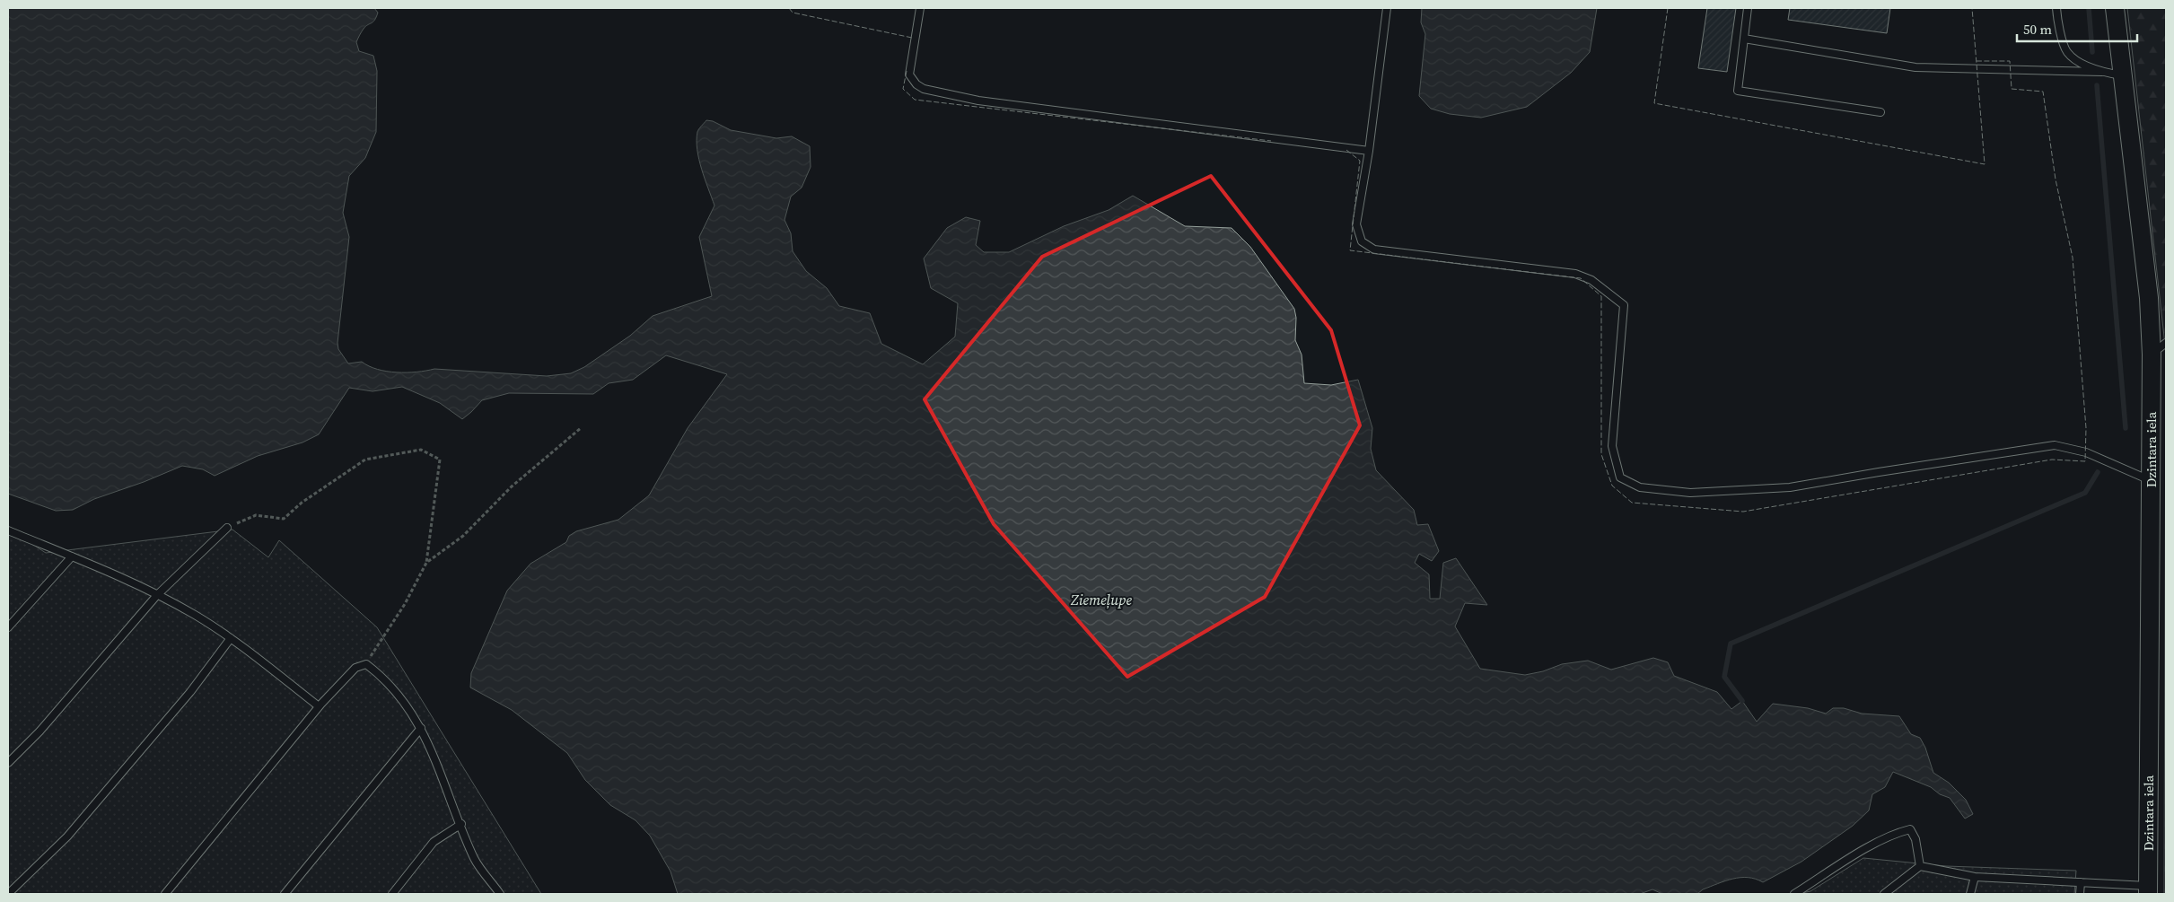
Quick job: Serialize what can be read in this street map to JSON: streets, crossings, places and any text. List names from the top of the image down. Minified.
{"streets":{"street":["Dzintara iela"]},"water":["Ziemeļupe"],"scale_bar":"50 m"}
